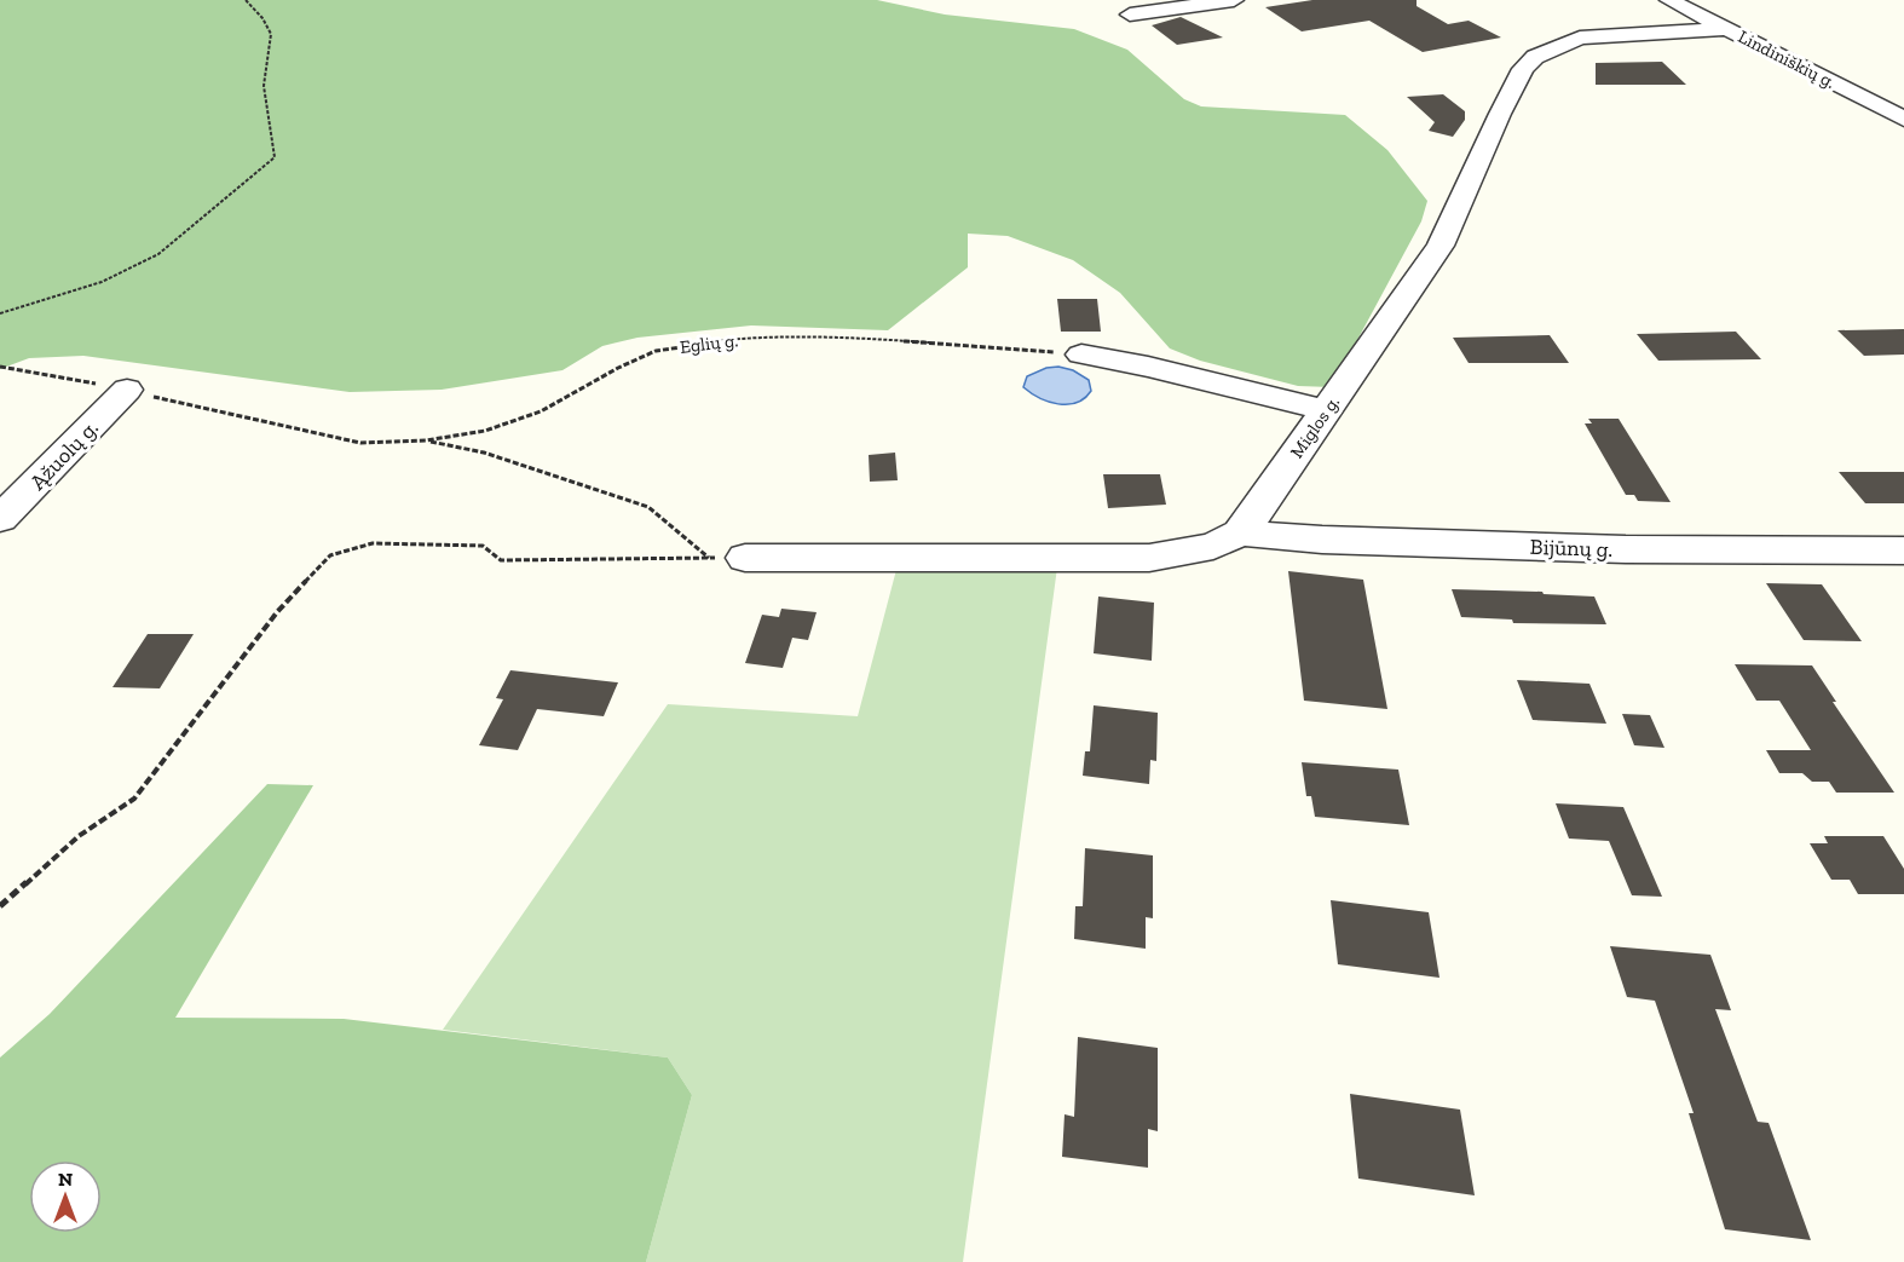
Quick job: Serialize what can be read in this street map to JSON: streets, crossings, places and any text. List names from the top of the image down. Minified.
{"streets":{"street":["Lindiniškių g.","Miglos g.","Ąžuolų g.","Bijūnų g."],"path":["Eglių g."]},"crossings":[["Lindiniškių g.","Miglos g."],["Eglių g.","Ąžuolų g."],["Miglos g.","Bijūnų g."]],"north":"top"}
